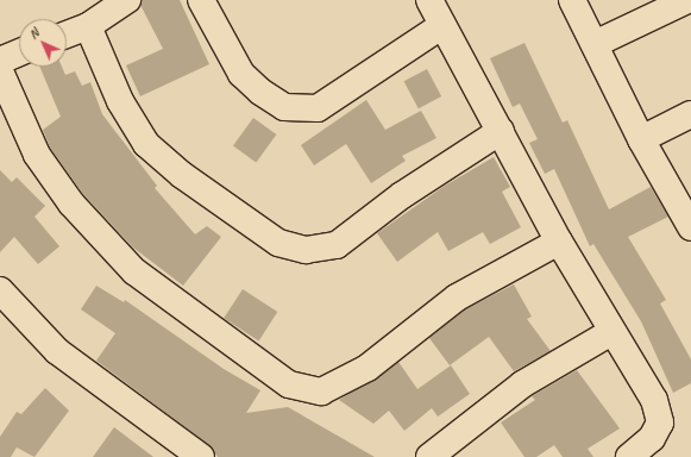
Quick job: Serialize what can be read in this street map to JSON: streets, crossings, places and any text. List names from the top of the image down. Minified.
{"north":"top left"}
